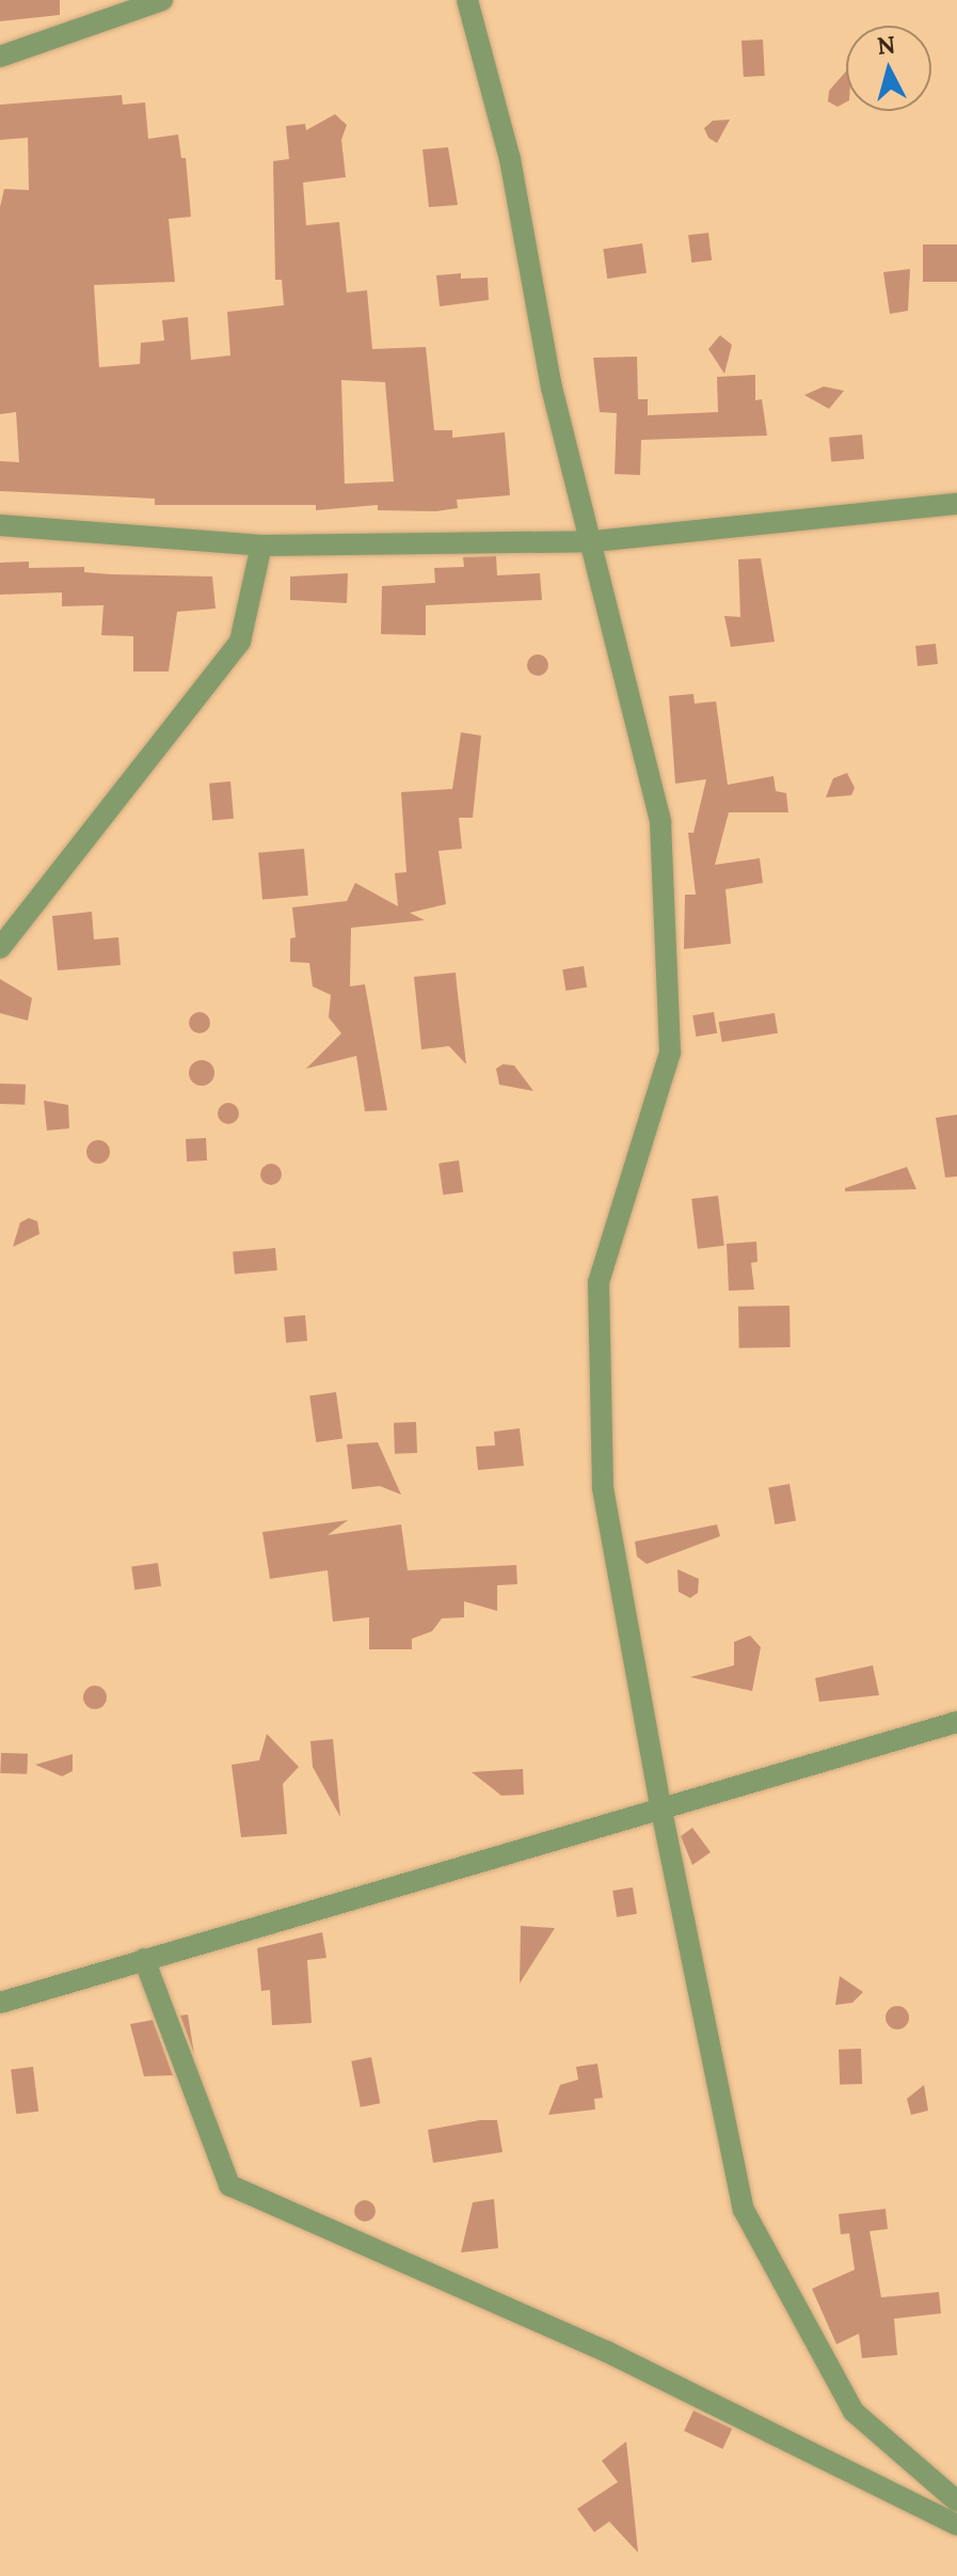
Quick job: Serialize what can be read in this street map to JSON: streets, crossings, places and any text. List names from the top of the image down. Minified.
{"north":"top"}
